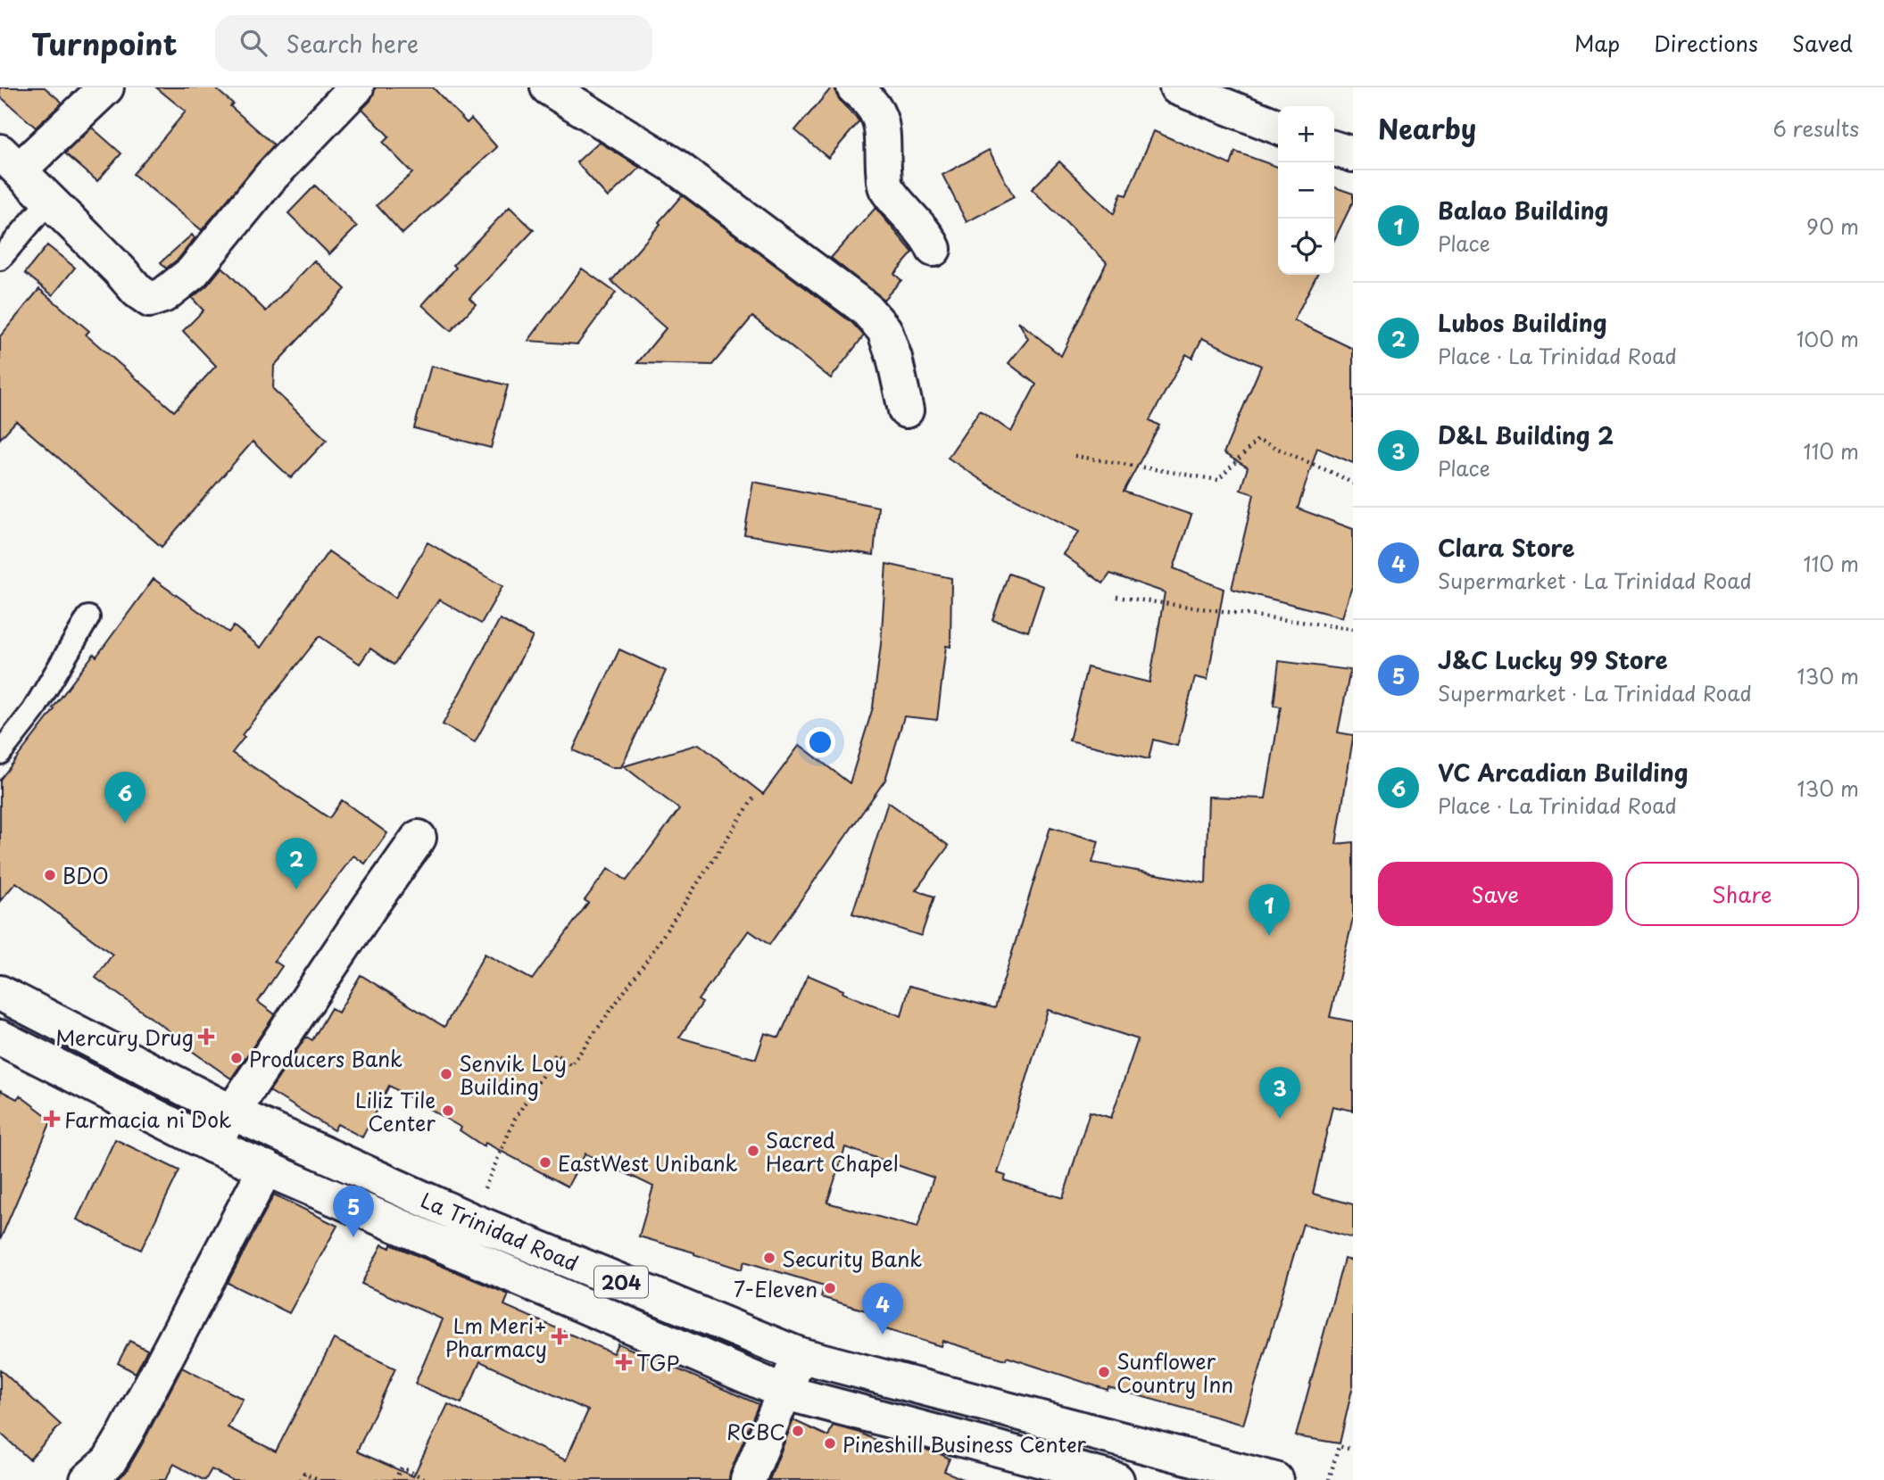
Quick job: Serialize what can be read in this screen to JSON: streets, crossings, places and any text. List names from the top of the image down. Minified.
{"streets":{"main road":["La Trinidad Road","204"]},"places":{"other":["BDO","Producers Bank","Senvik Loy Building","Liliz Tile Center","Sacred Heart Chapel","EastWest Unibank","Security Bank","7-Eleven","Sunflower Country Inn","RCBC","Pineshill Business Center"],"health":["Mercury Drug","Farmacia ni Dok","Lm Meri+ Pharmacy","TGP"]},"page":{"header":"Turnpoint","search":"Search here","nav":["Map","Directions","Saved"],"heading":["Nearby","6 results"],"map_buttons":["+","−"],"list":[{"mark":"1","name":"Balao Building","note":"Place","value":"90 m"},{"mark":"2","name":"Lubos Building","note":"Place · La Trinidad Road","value":"100 m"},{"mark":"3","name":"D&L Building 2","note":"Place","value":"110 m"},{"mark":"4","name":"Clara Store","note":"Supermarket · La Trinidad Road","value":"110 m"},{"mark":"5","name":"J&C Lucky 99 Store","note":"Supermarket · La Trinidad Road","value":"130 m"},{"mark":"6","name":"VC Arcadian Building","note":"Place · La Trinidad Road","value":"130 m"}],"pins":["6","2","1","3","5","4"],"buttons":["Save","Share"]}}
